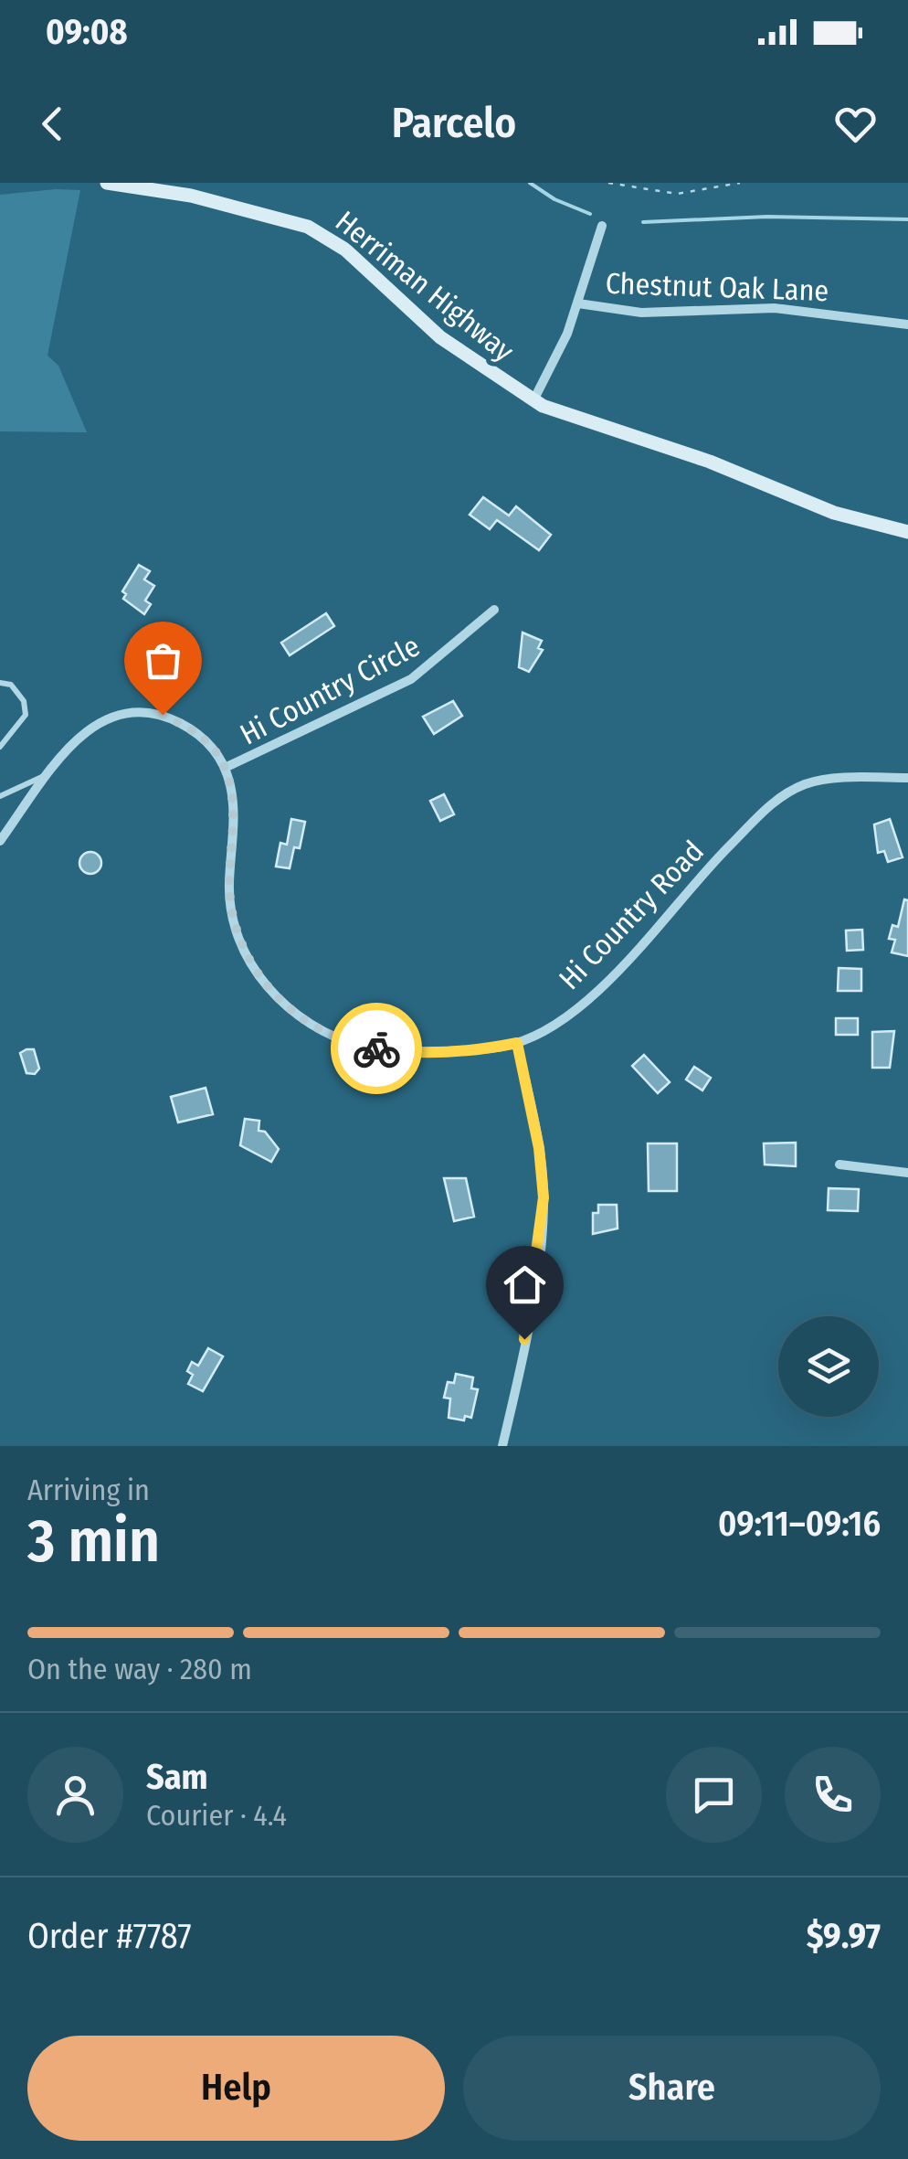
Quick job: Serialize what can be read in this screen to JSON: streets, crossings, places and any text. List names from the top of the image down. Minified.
{"streets":{"main road":["Herriman Highway"],"street":["Chestnut Oak Lane","Hi Country Circle","Hi Country Road"]},"crossings":[["Hi Country Circle","Hi Country Road"]],"page":{"status":"09:08","header":"Parcelo","heading":["3 min","Arriving in","09:11–09:16"],"panel":["Sam","Courier · 4.4","Order #7787","$9.97"],"bar":"On the way · 280 m","buttons":["Help","Share"]}}
